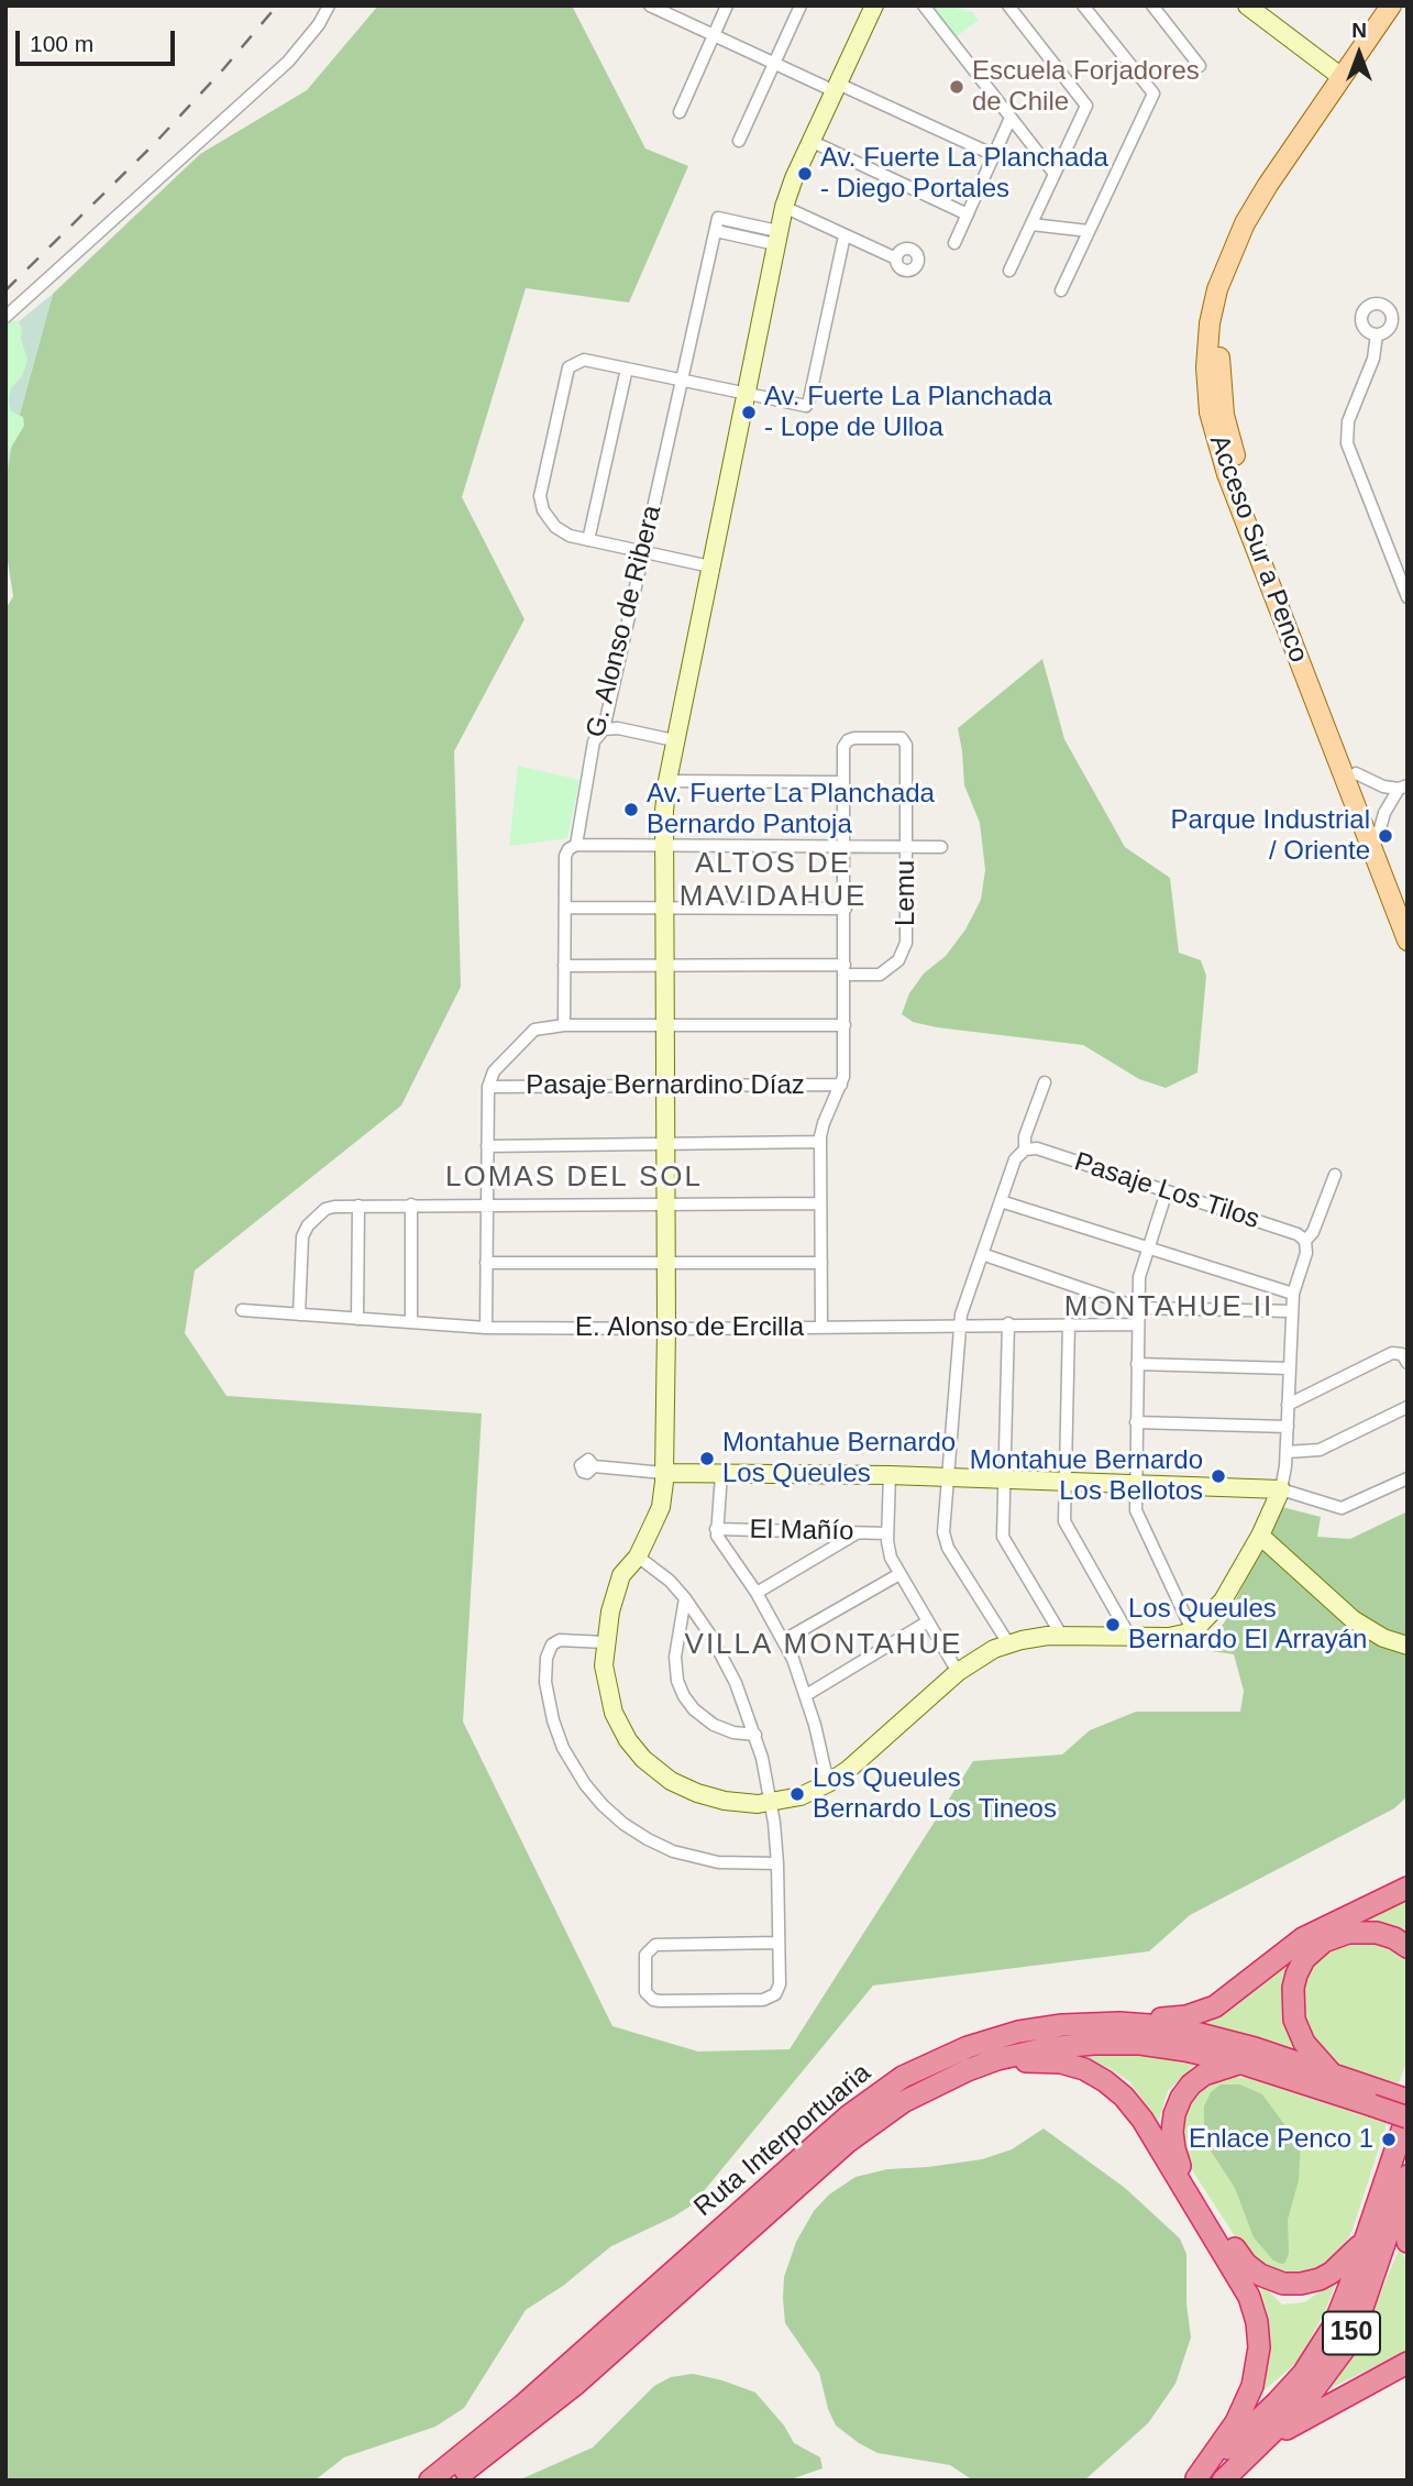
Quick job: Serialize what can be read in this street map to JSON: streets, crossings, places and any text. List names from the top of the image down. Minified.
{"streets":{"highway":["Ruta Interportuaria","150"],"main road":["Acceso Sur a Penco"],"street":["G. Alonso de Ribera","Lemu","Pasaje Bernardino Díaz","Pasaje Los Tilos","E. Alonso de Ercilla","El Mañío"]},"crossings":[["G. Alonso de Ribera","Lemu"],["Ruta Interportuaria","150"]],"districts":["ALTOS DE MAVIDAHUE","LOMAS DEL SOL","MONTAHUE II","VILLA MONTAHUE"],"places":["Escuela Forjadores de Chile","Av. Fuerte La Planchada - Diego Portales","Av. Fuerte La Planchada - Lope de Ulloa","Av. Fuerte La Planchada Bernardo Pantoja","Parque Industrial / Oriente","Montahue Bernardo Los Queules","Montahue Bernardo Los Bellotos","Los Queules Bernardo El Arrayán","Los Queules Bernardo Los Tineos","Enlace Penco 1"],"scale_bar":"100 m","north":"top"}
